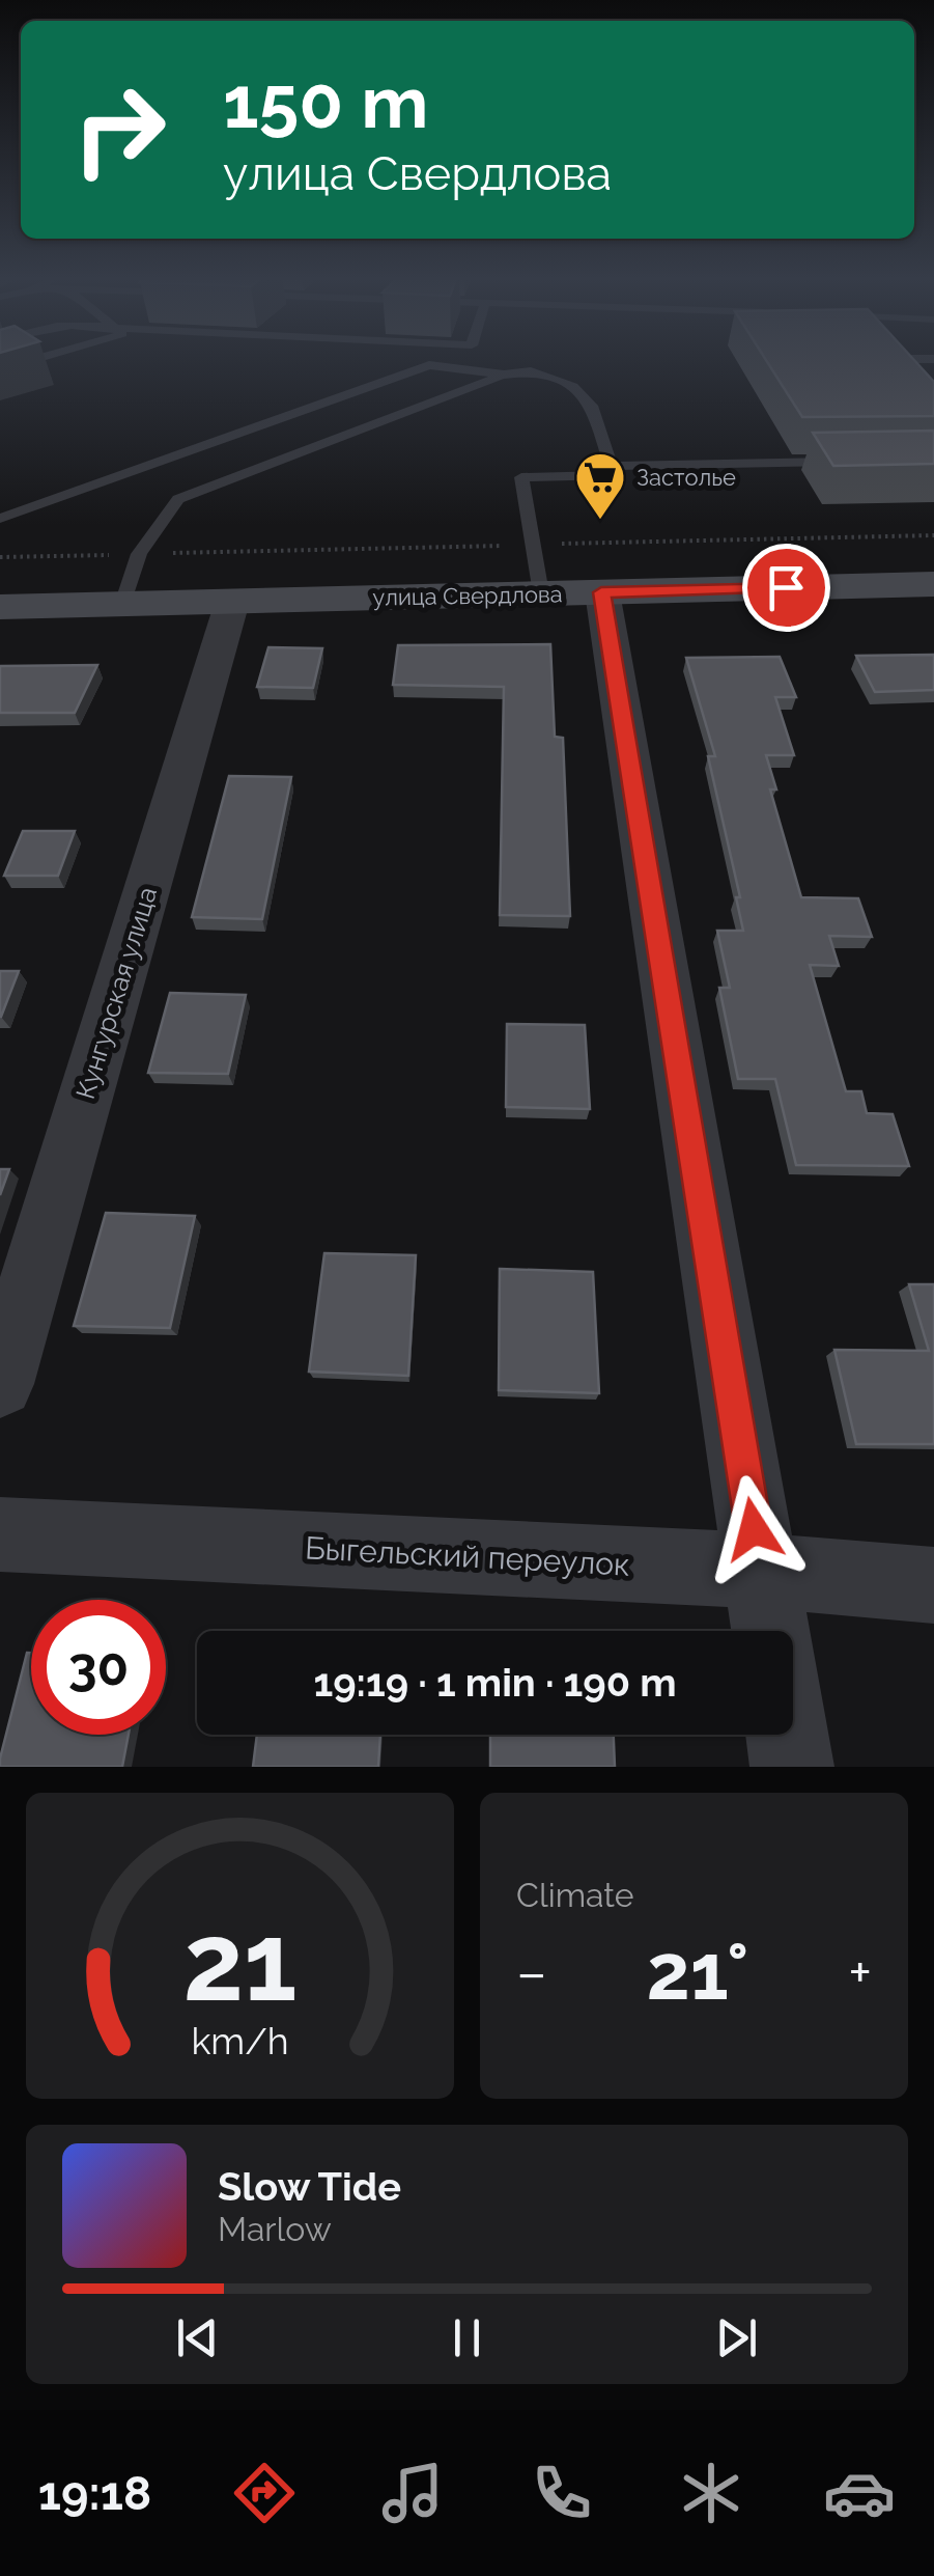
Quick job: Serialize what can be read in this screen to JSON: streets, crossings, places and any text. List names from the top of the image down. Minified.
{"streets":{"street":["улица Свердлова","Кунгурская улица","Быгельский переулок"]},"crossings":[["улица Свердлова","Кунгурская улица"]],"places":{"supermarket":["Застолье"]},"page":{"turn":["150 m","улица Свердлова"],"limit":"30","trip":"19:19 · 1 min · 190 m","tile":"Climate","heat":["−","21°","+"],"song":["Slow Tide","Marlow"],"tabs":"19:18","gauge":["21","km/h"]}}
